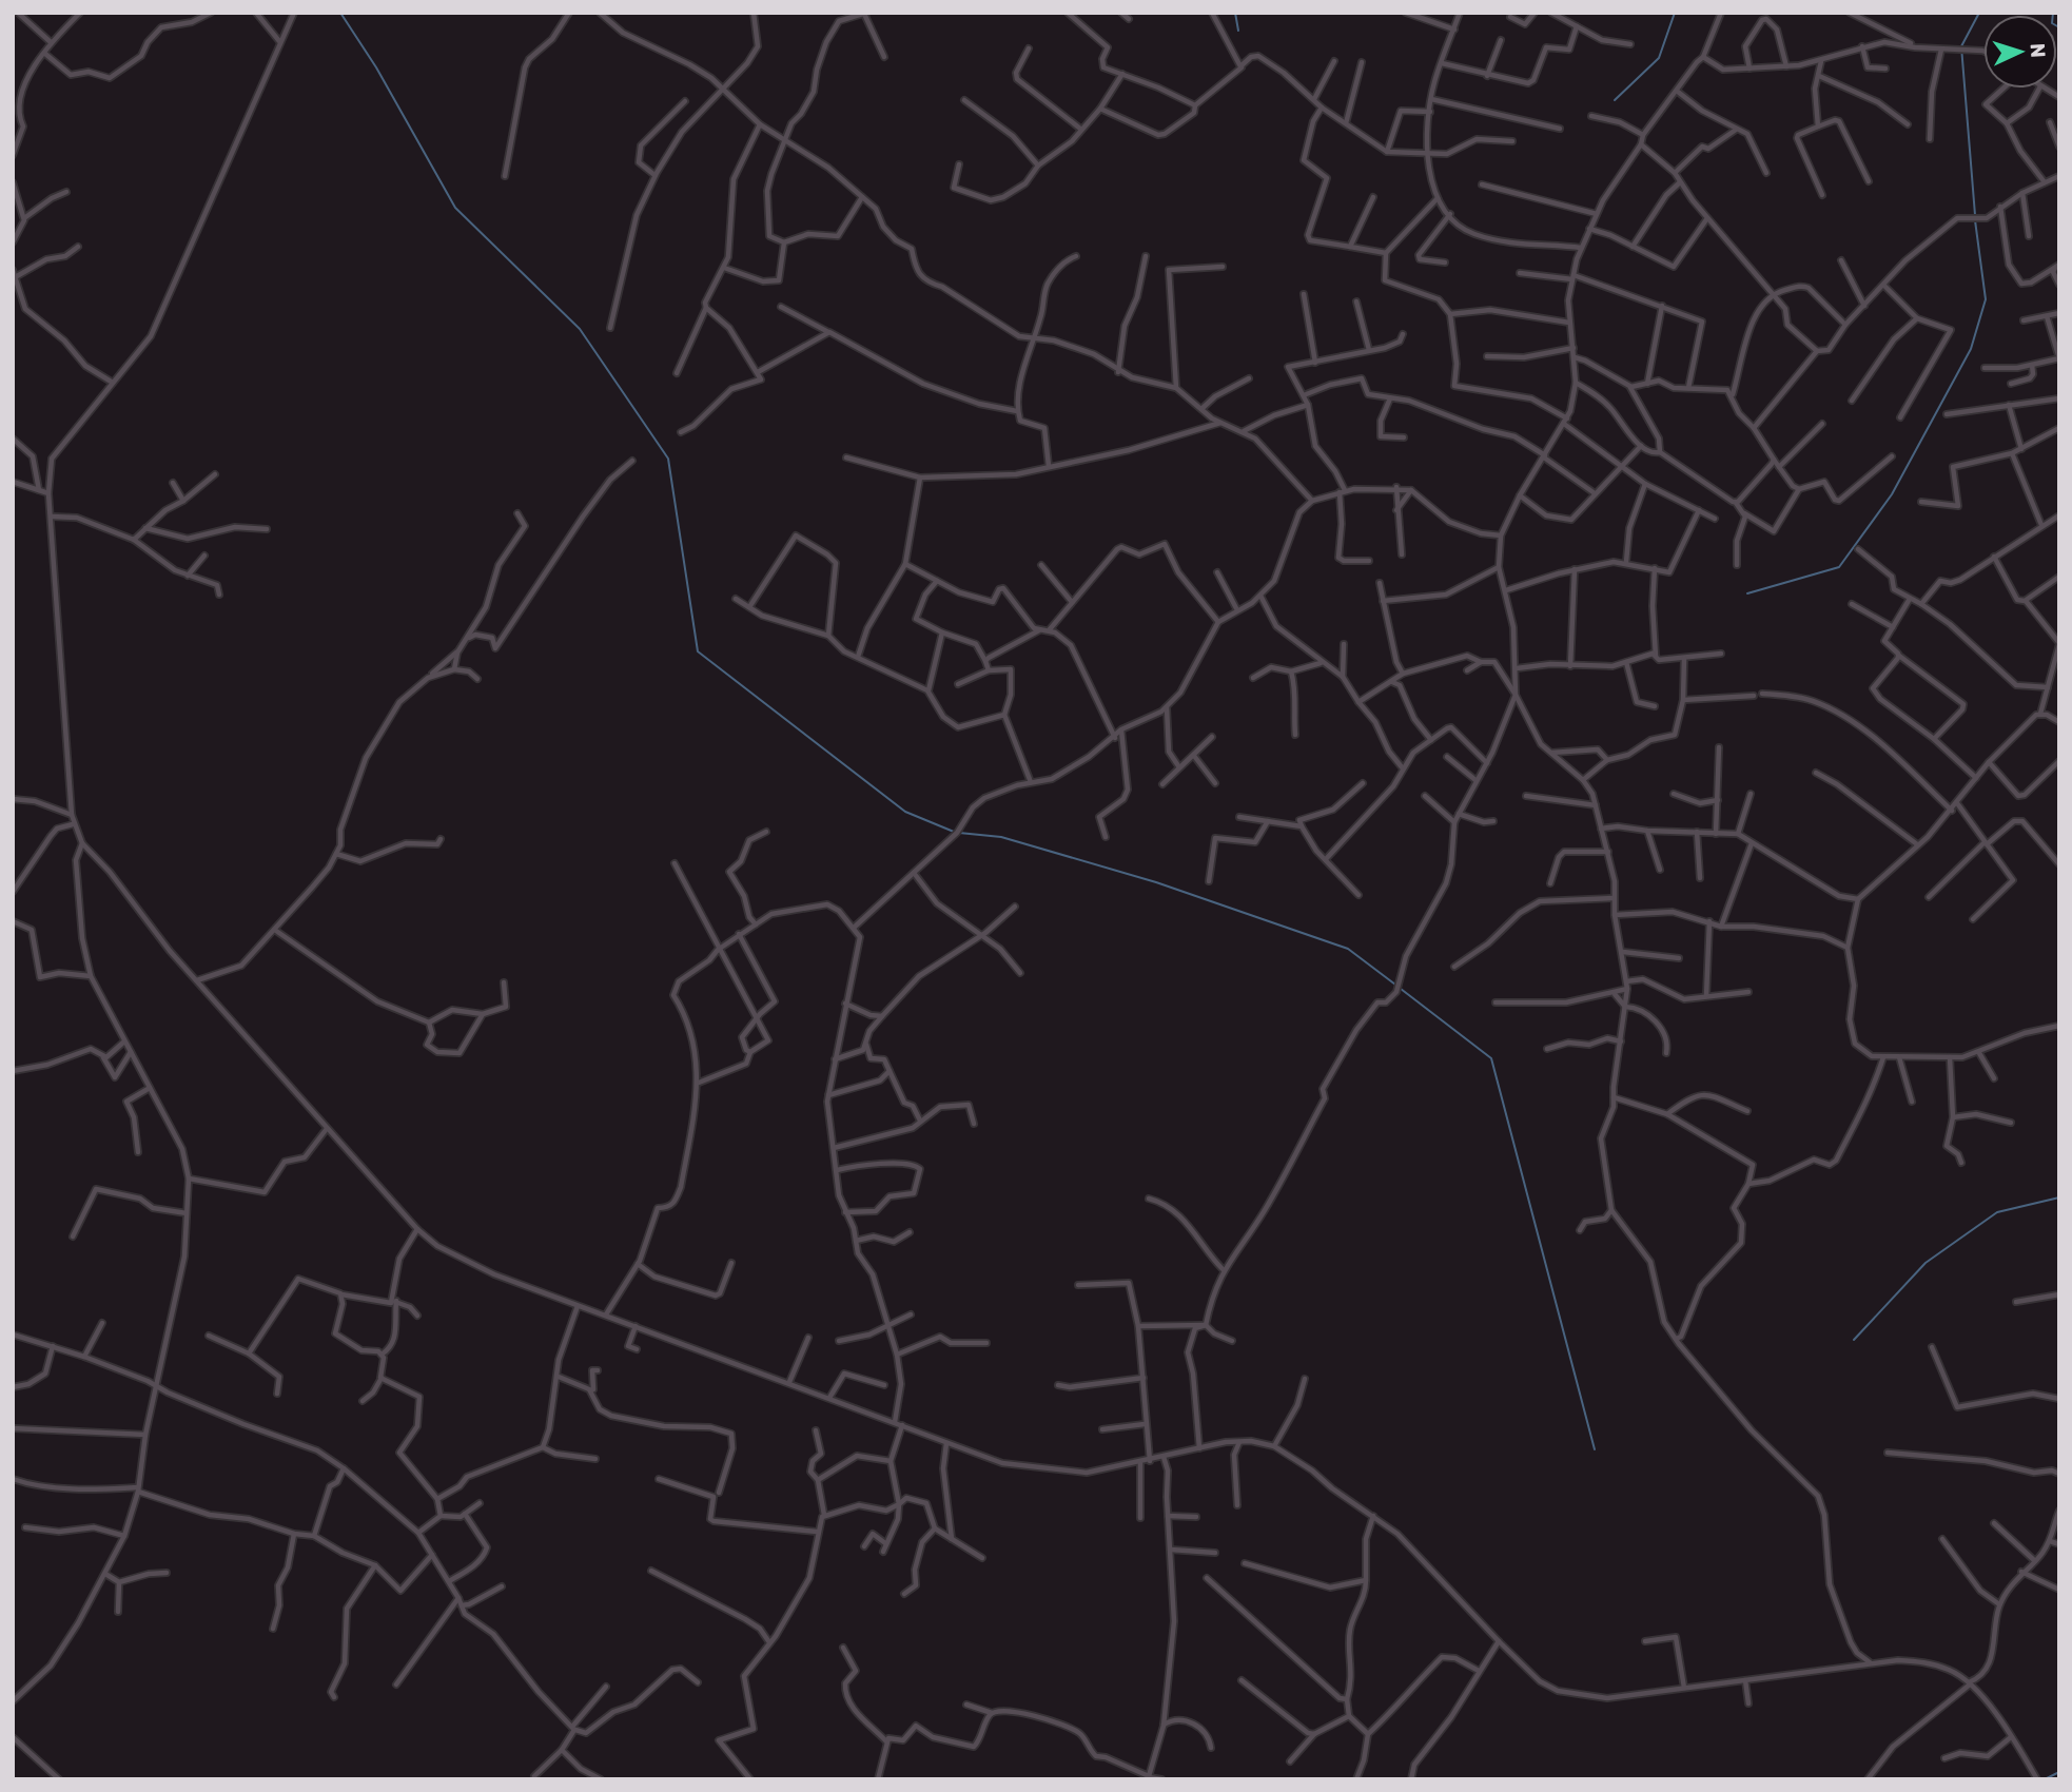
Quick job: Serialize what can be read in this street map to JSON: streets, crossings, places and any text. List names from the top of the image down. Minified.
{"north":"right"}
